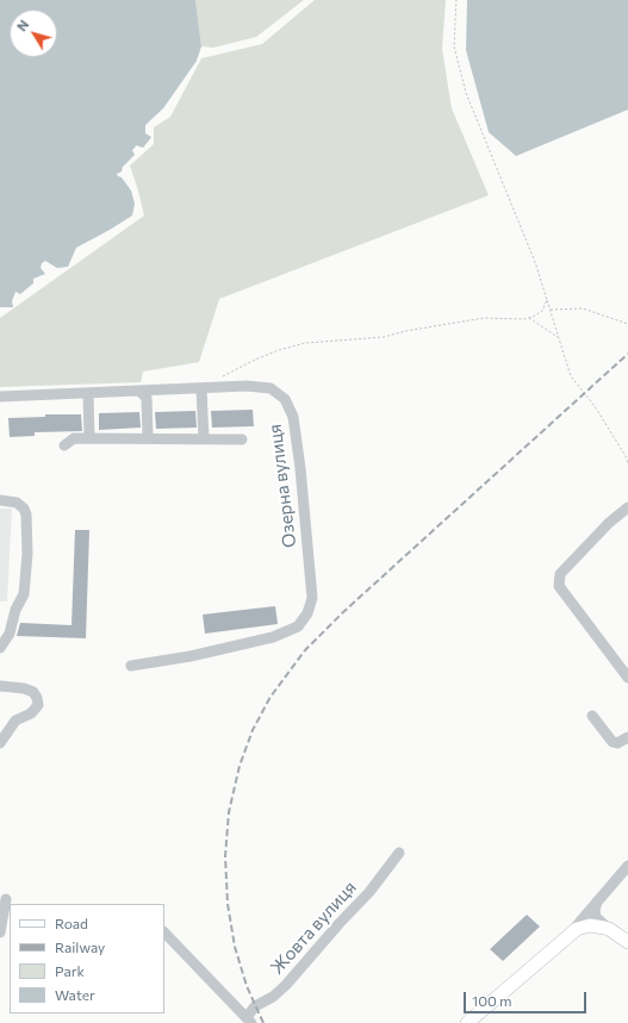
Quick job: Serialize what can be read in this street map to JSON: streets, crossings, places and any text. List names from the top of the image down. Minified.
{"streets":{"street":["Озерна вулиця","Жовта вулиця"]},"legend":["Road","Railway","Park","Water"],"scale_bar":"100 m","north":"top left"}
